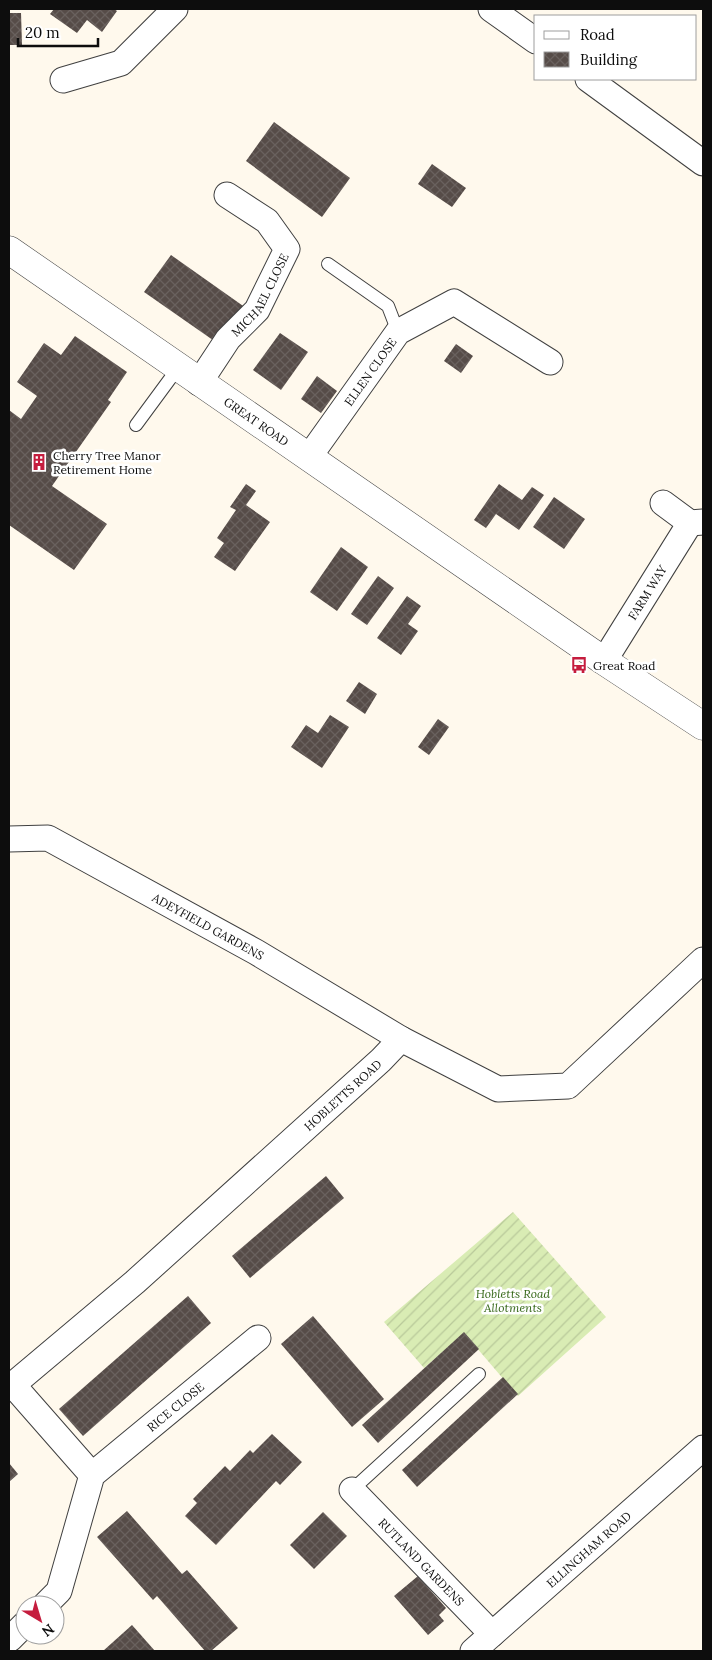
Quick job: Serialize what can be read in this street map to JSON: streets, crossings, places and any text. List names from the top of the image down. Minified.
{"streets":{"street":["MICHAEL CLOSE","ELLEN CLOSE","GREAT ROAD","FARM WAY","ADEYFIELD GARDENS","HOBLETTS ROAD","RICE CLOSE","ELLINGHAM ROAD","RUTLAND GARDENS"]},"crossings":[["MICHAEL CLOSE","GREAT ROAD"],["ELLEN CLOSE","GREAT ROAD"],["GREAT ROAD","FARM WAY"],["ADEYFIELD GARDENS","HOBLETTS ROAD"],["ELLINGHAM ROAD","RUTLAND GARDENS"]],"parks":["Hobletts Road Allotments"],"places":{"building":["Cherry Tree Manor Retirement Home"],"bus stop":["Great Road"]},"legend":["Road","Building"],"scale_bar":"20 m","north":"bottom right"}
